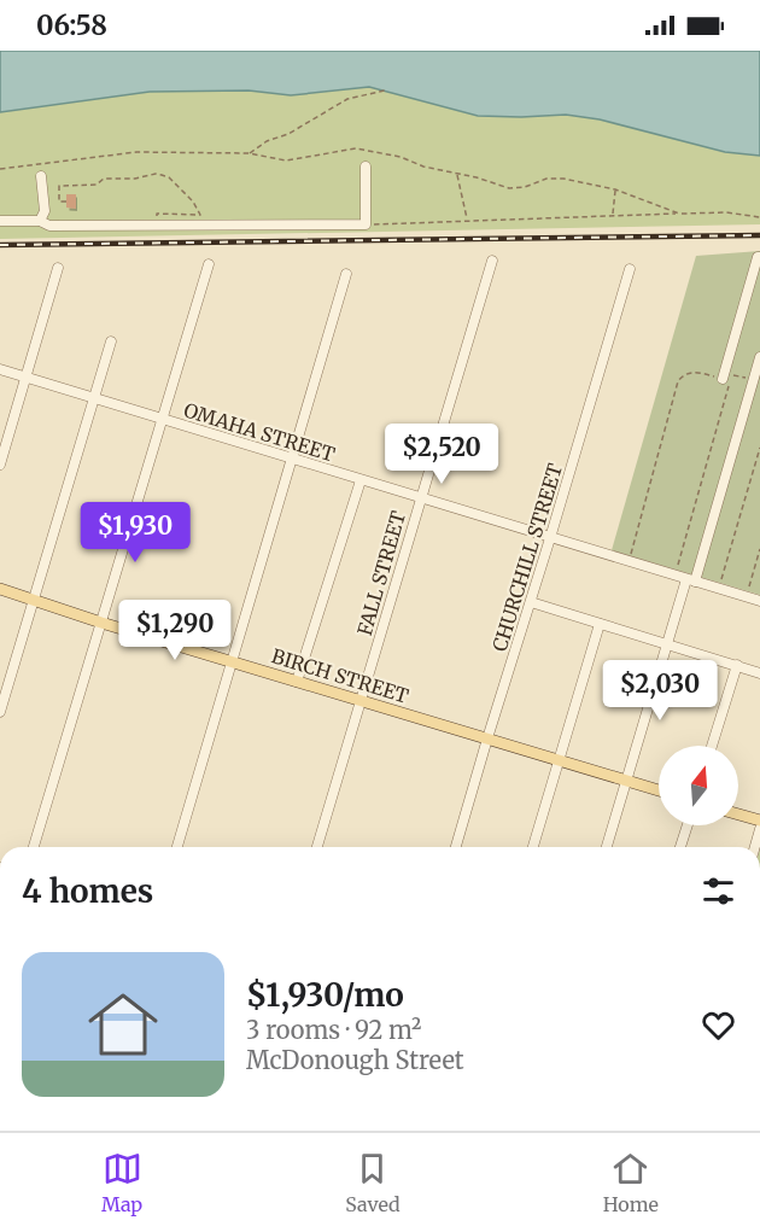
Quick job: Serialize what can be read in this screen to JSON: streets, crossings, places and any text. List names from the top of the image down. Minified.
{"streets":{"main road":["BIRCH STREET"],"street":["OMAHA STREET","CHURCHILL STREET","FALL STREET"]},"crossings":[["OMAHA STREET","CHURCHILL STREET"],["OMAHA STREET","FALL STREET"],["CHURCHILL STREET","BIRCH STREET"],["FALL STREET","BIRCH STREET"]],"north":"top","page":{"status":"06:58","price":["$2,520","$1,930","$1,290","$2,030"],"heading":"4 homes","list":[{"name":"$1,930/mo","note":"3 rooms · 92 m² · McDonough Street"}],"tabs":["Map","Saved","Home"]}}
